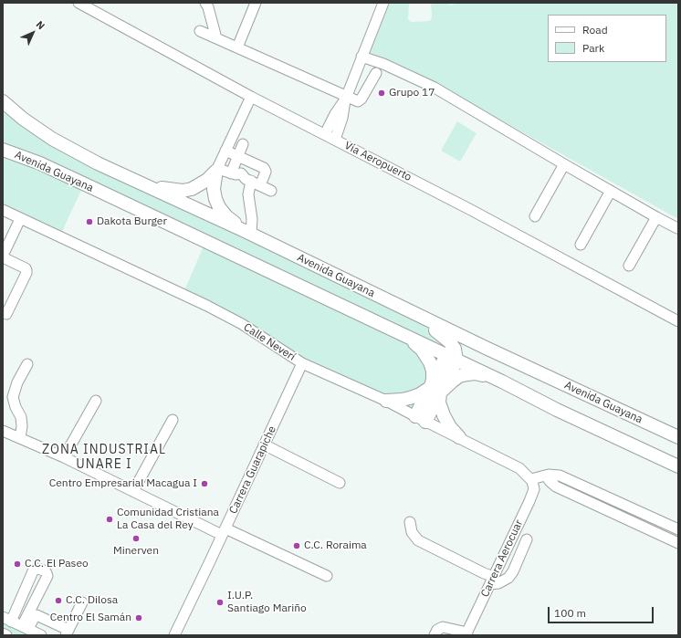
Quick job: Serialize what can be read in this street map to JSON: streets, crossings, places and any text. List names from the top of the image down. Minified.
{"streets":{"main road":["Avenida Guayana"],"street":["Vía Aeropuerto","Calle Neverí","Carrera Guarapiche","Carrera Aerocuar"]},"crossings":[["Calle Neverí","Carrera Guarapiche"],["Calle Neverí","Carrera Aerocuar"]],"districts":["ZONA INDUSTRIAL UNARE I"],"places":["Grupo 17","Dakota Burger","Centro Empresarial Macagua I","Comunidad Cristiana La Casa del Rey","Minerven","C.C. Roraima","C.C. El Paseo","C.C. Dilosa","I.U.P. Santiago Mariño","Centro El Samán"],"legend":["Road","Park"],"scale_bar":"100 m","north":"top right"}
